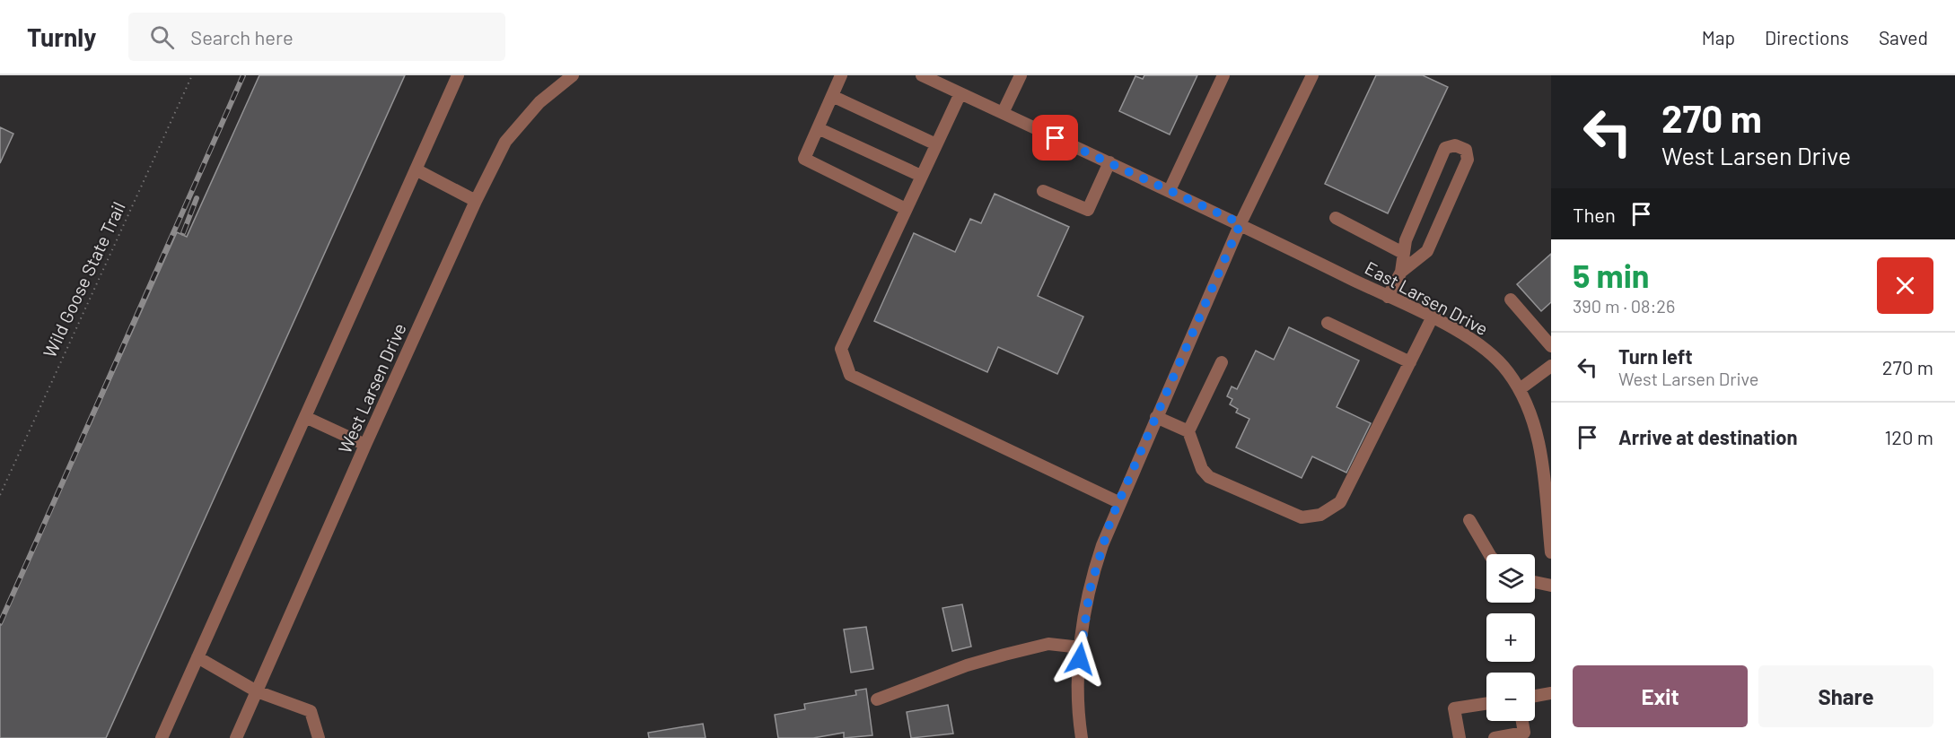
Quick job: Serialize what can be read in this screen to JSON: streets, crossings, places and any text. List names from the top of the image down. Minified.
{"streets":{"street":["East Larsen Drive","West Larsen Drive"],"path":["Wild Goose State Trail"]},"page":{"header":"Turnly","search":"Search here","nav":["Map","Directions","Saved"],"turn":["270 m","West Larsen Drive"],"then":"Then","heading":["5 min","390 m · 08:26"],"list":[{"name":"Turn left","note":"West Larsen Drive","value":"270 m"},{"name":"Arrive at destination","value":"120 m"}],"map_buttons":["+","−"],"buttons":["Exit","Share"]}}
